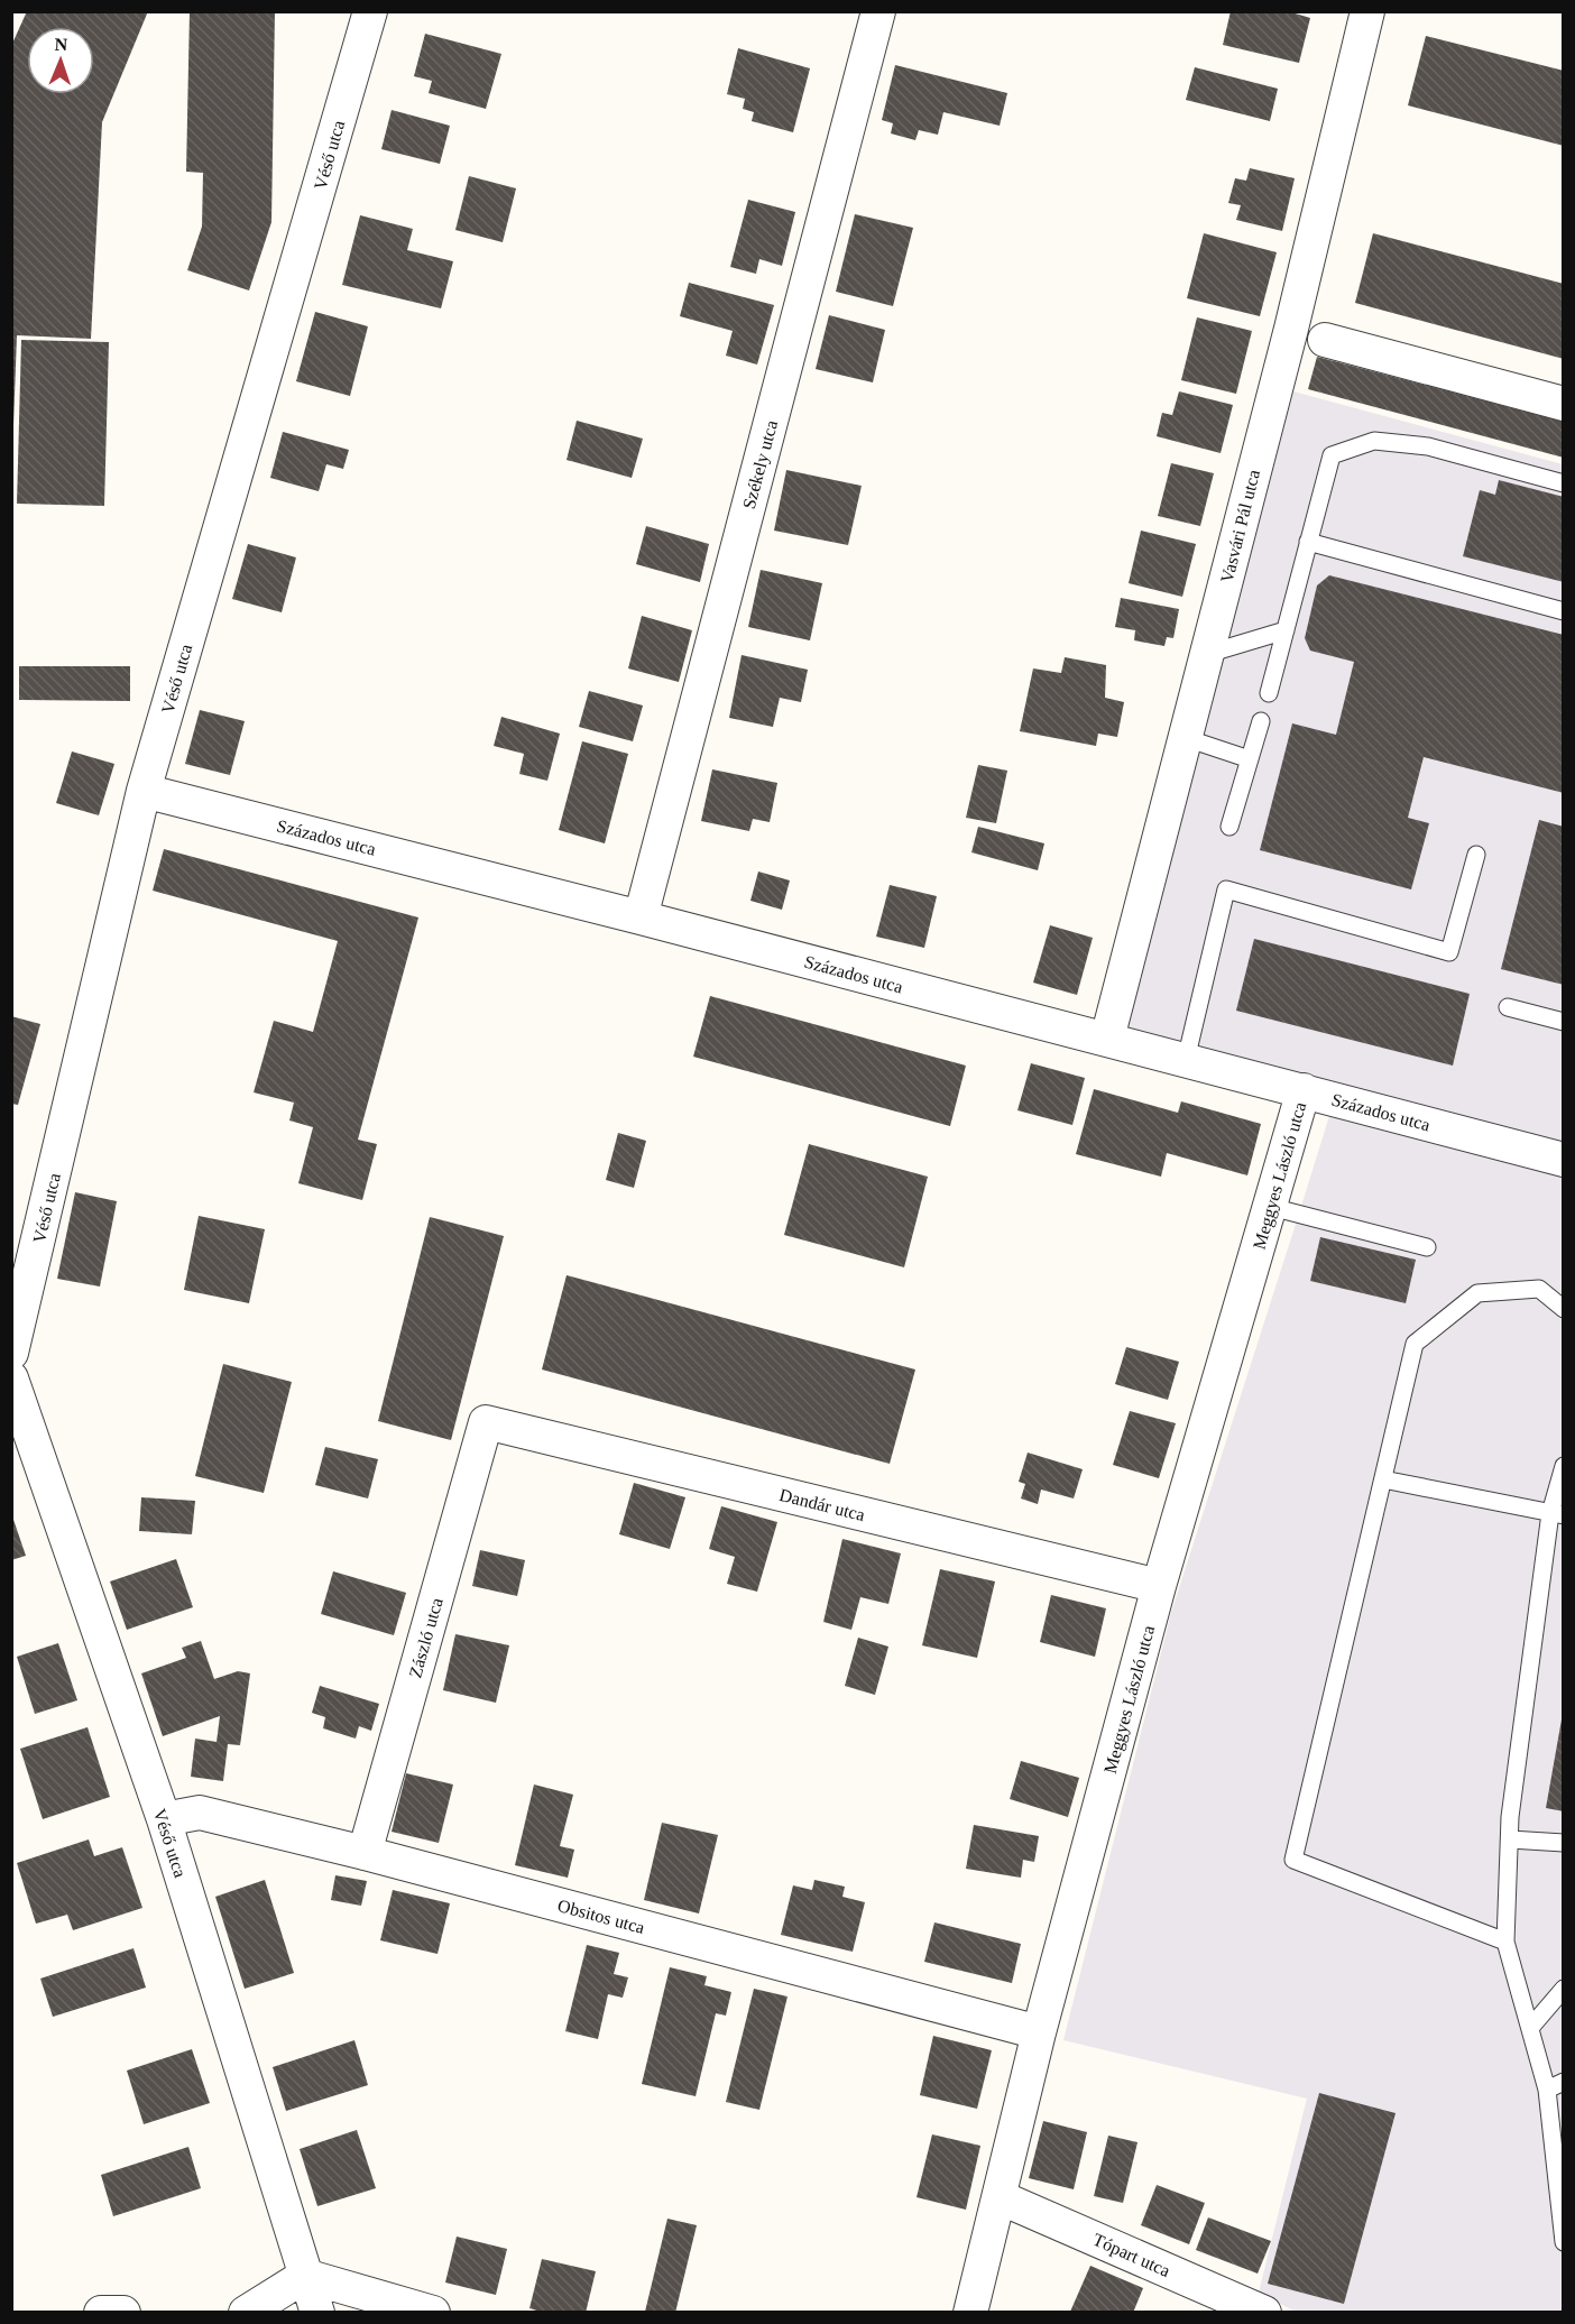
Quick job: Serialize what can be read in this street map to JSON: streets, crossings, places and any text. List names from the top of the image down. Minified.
{"streets":{"street":["Véső utca","Székely utca","Vasvári Pál utca","Százados utca","Meggyes László utca","Dandár utca","Zászló utca","Obsitos utca","Tópart utca"]},"crossings":[["Véső utca","Százados utca"],["Véső utca","Obsitos utca"],["Székely utca","Százados utca"],["Vasvári Pál utca","Százados utca"],["Százados utca","Meggyes László utca"],["Meggyes László utca","Dandár utca"],["Meggyes László utca","Obsitos utca"],["Meggyes László utca","Tópart utca"],["Dandár utca","Zászló utca"],["Zászló utca","Obsitos utca"]],"north":"top"}
